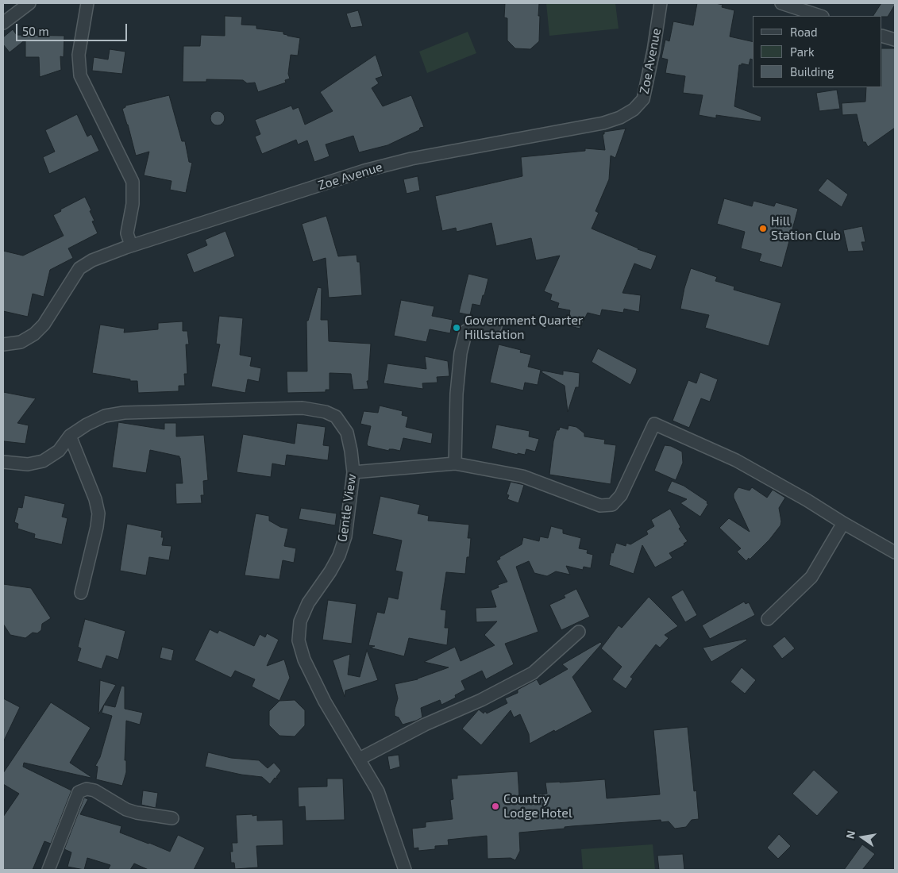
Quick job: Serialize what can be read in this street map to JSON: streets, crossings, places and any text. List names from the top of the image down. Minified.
{"streets":{"street":["Zoe Avenue","Gentle View"]},"places":["Hill Station Club","Government Quarter Hillstation","Country Lodge Hotel"],"legend":["Road","Park","Building"],"scale_bar":"50 m","north":"left"}
